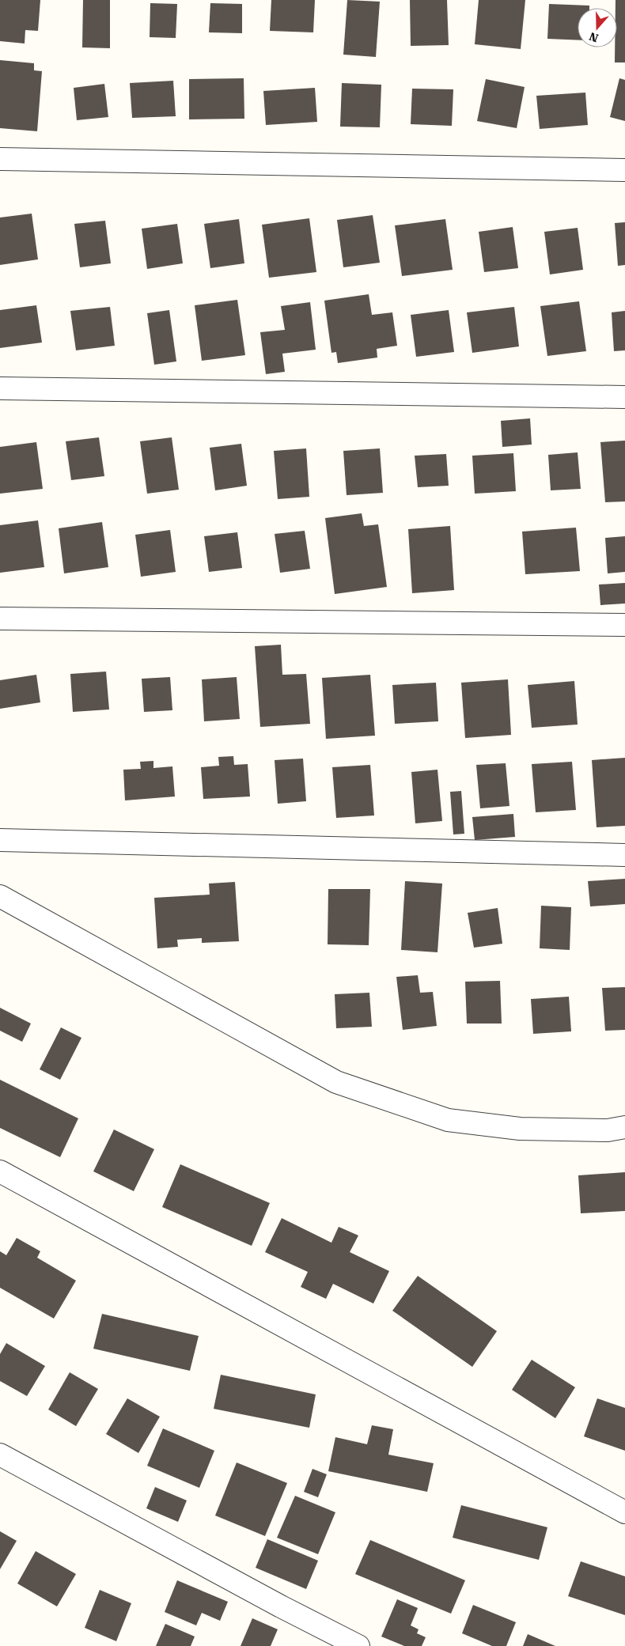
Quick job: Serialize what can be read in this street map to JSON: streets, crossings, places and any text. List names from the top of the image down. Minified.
{"north":"bottom"}
